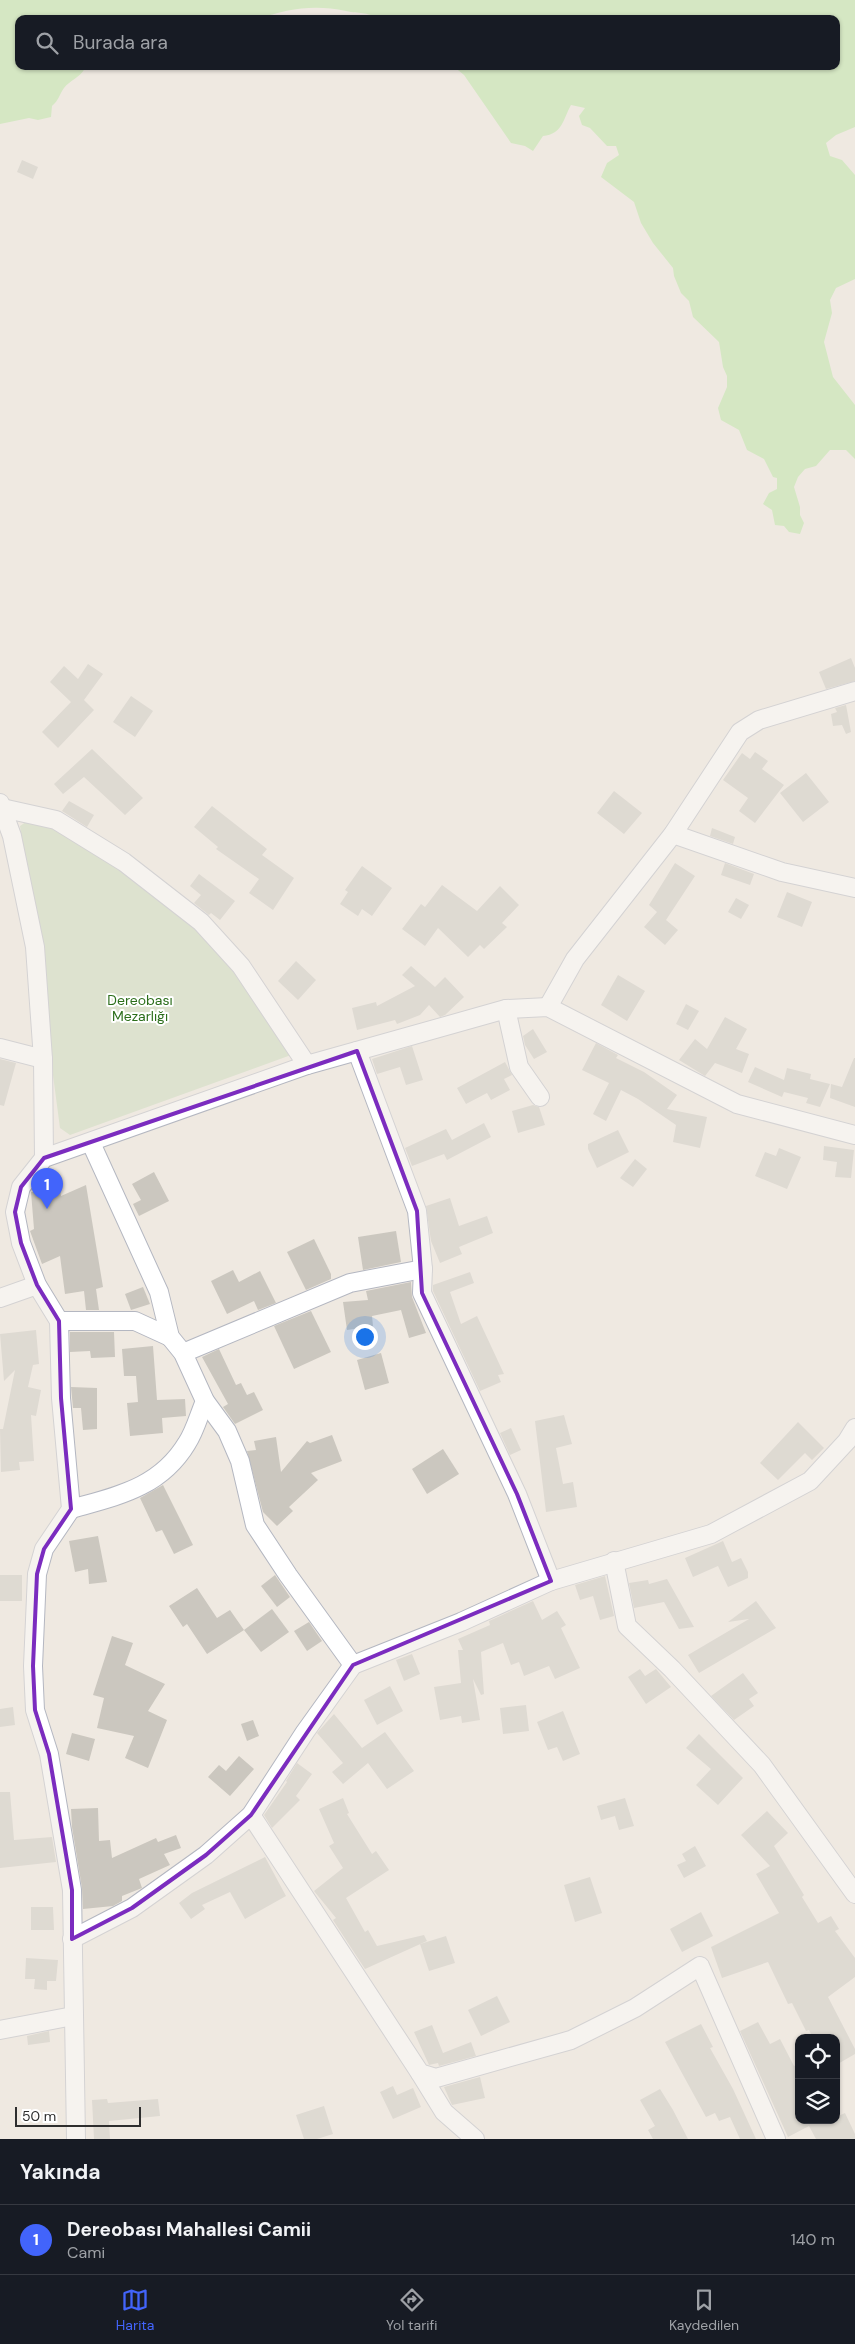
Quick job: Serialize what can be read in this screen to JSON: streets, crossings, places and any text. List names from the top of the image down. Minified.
{"parks":["Dereobası Mezarlığı"],"scale_bar":"50 m","page":{"search":"Burada ara","pins":"1","scale":"50 m","heading":"Yakında","list":[{"mark":"1","name":"Dereobası Mahallesi Camii","note":"Cami","value":"140 m"}],"nav":["Harita","Yol tarifi","Kaydedilen"]}}
